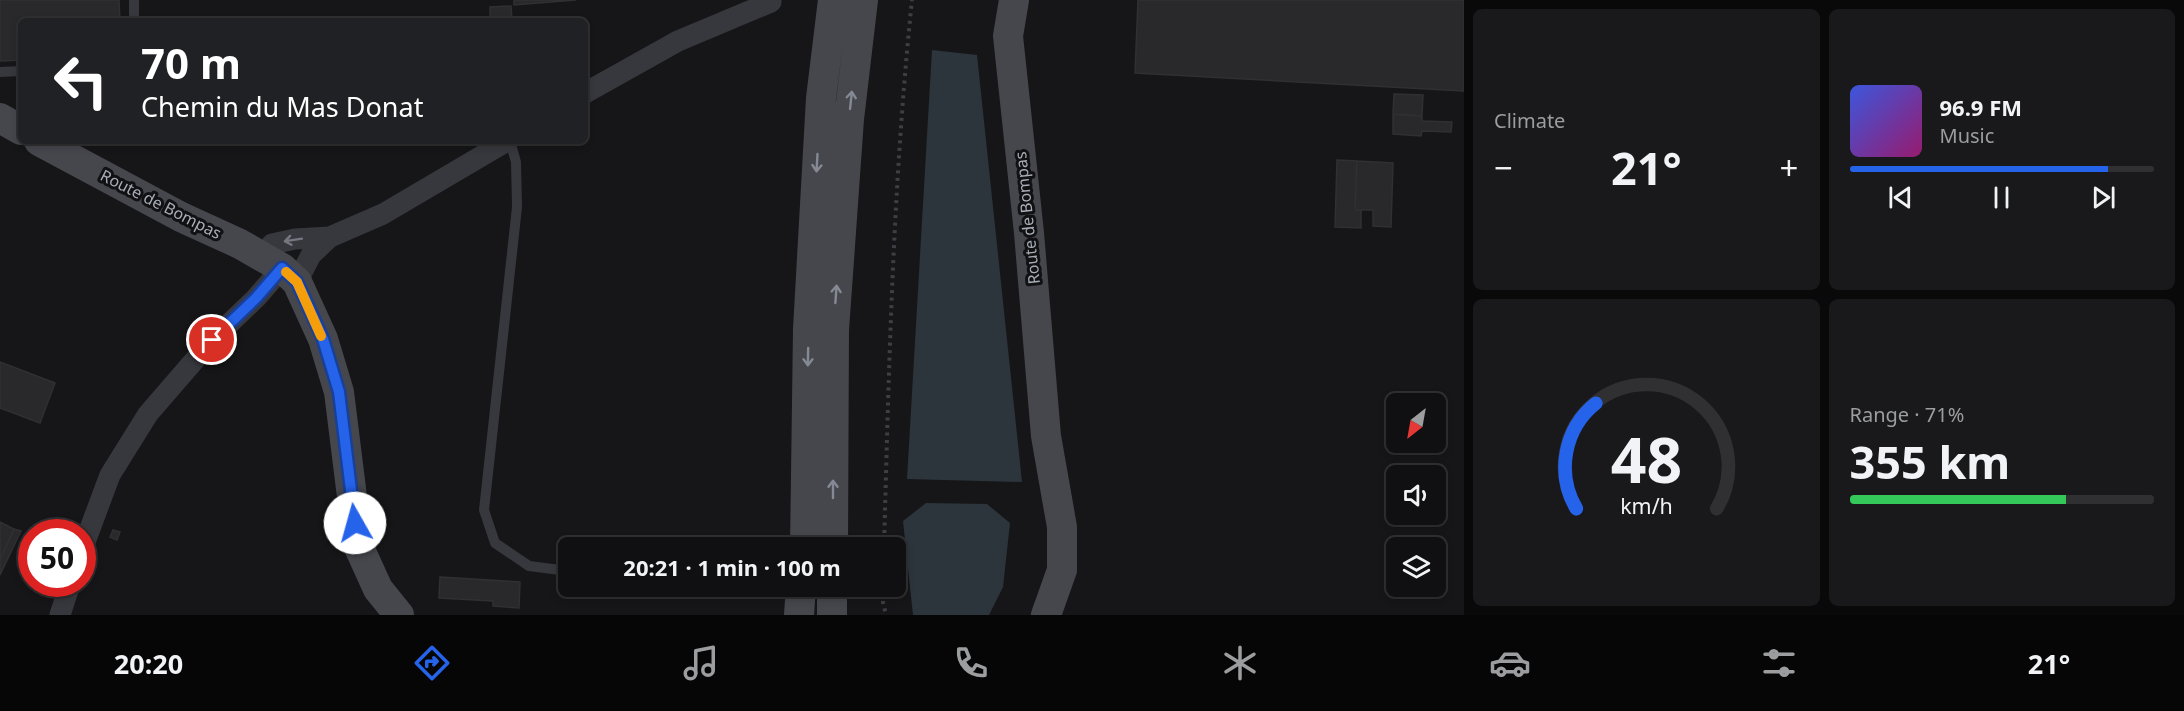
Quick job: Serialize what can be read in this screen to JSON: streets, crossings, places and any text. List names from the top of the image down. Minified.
{"streets":{"main road":["Route de Bompas"]},"north":"bottom left","page":{"tile":["Climate",["Range · 71%","355 km"]],"turn":["70 m","Chemin du Mas Donat"],"song":["96.9 FM","Music"],"heat":["−","21°","+"],"limit":"50","trip":"20:21 · 1 min · 100 m","tabs":["20:20","21°"],"gauge":["48","km/h"]}}
